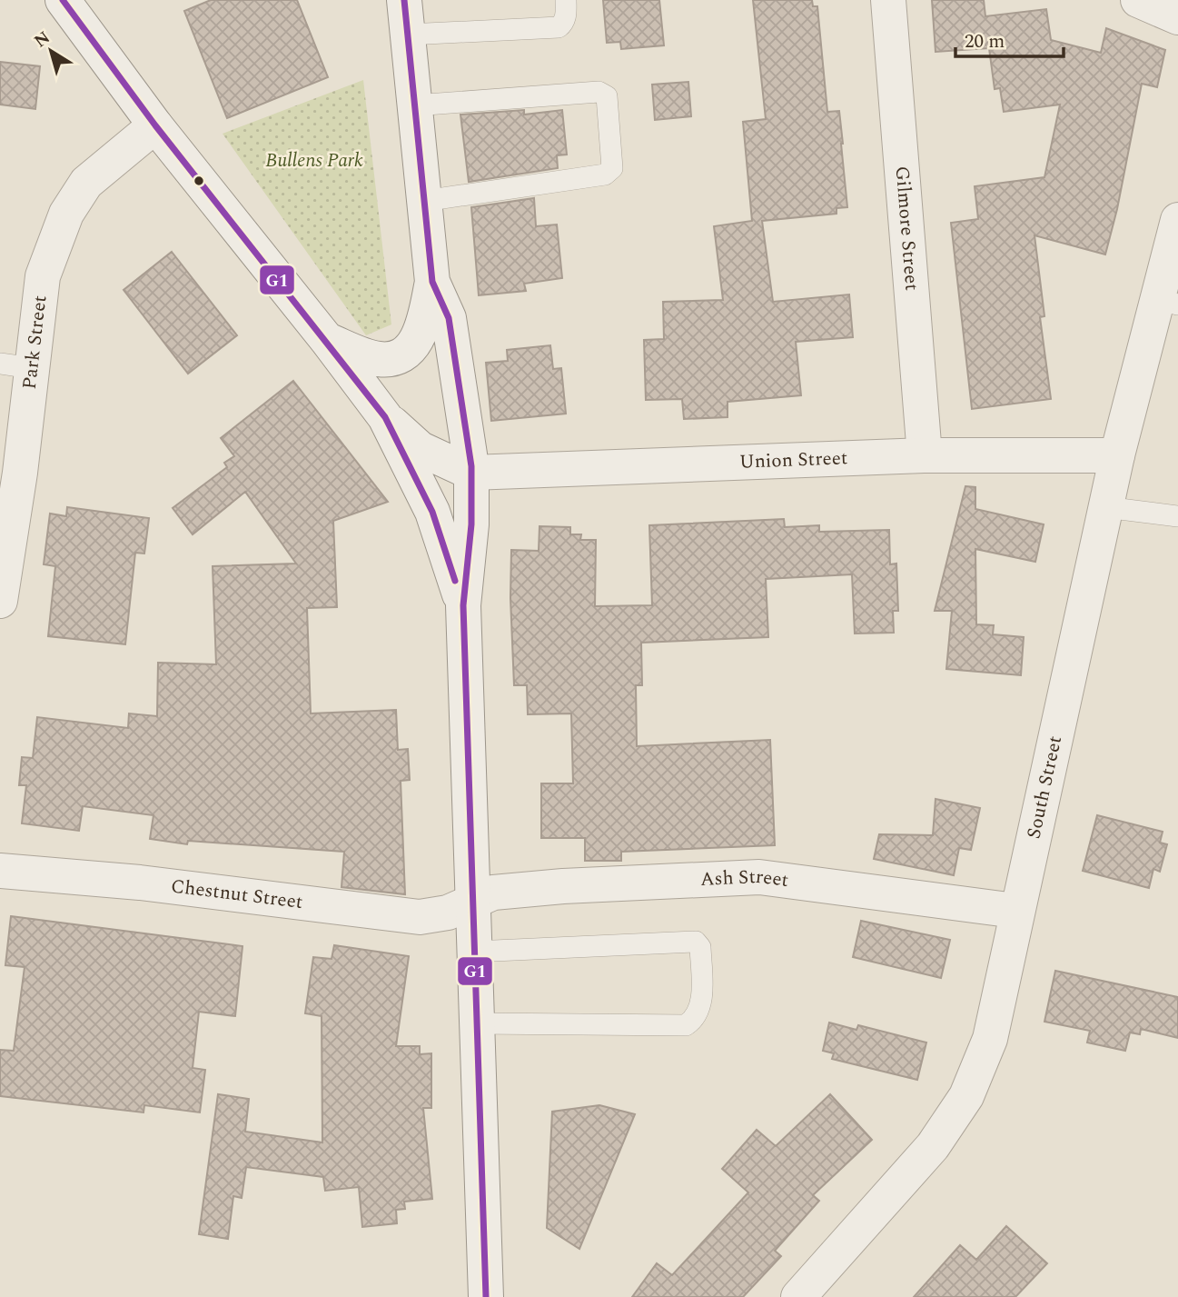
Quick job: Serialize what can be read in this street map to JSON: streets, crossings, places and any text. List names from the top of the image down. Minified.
{"streets":{"street":["Gilmore Street","Park Street","Union Street","South Street","Ash Street","Chestnut Street"]},"crossings":[["Gilmore Street","Union Street"],["Union Street","South Street"],["South Street","Ash Street"],["Ash Street","Chestnut Street"]],"parks":["Bullens Park"],"lines":["transit line G1"],"scale_bar":"20 m","north":"top left"}
